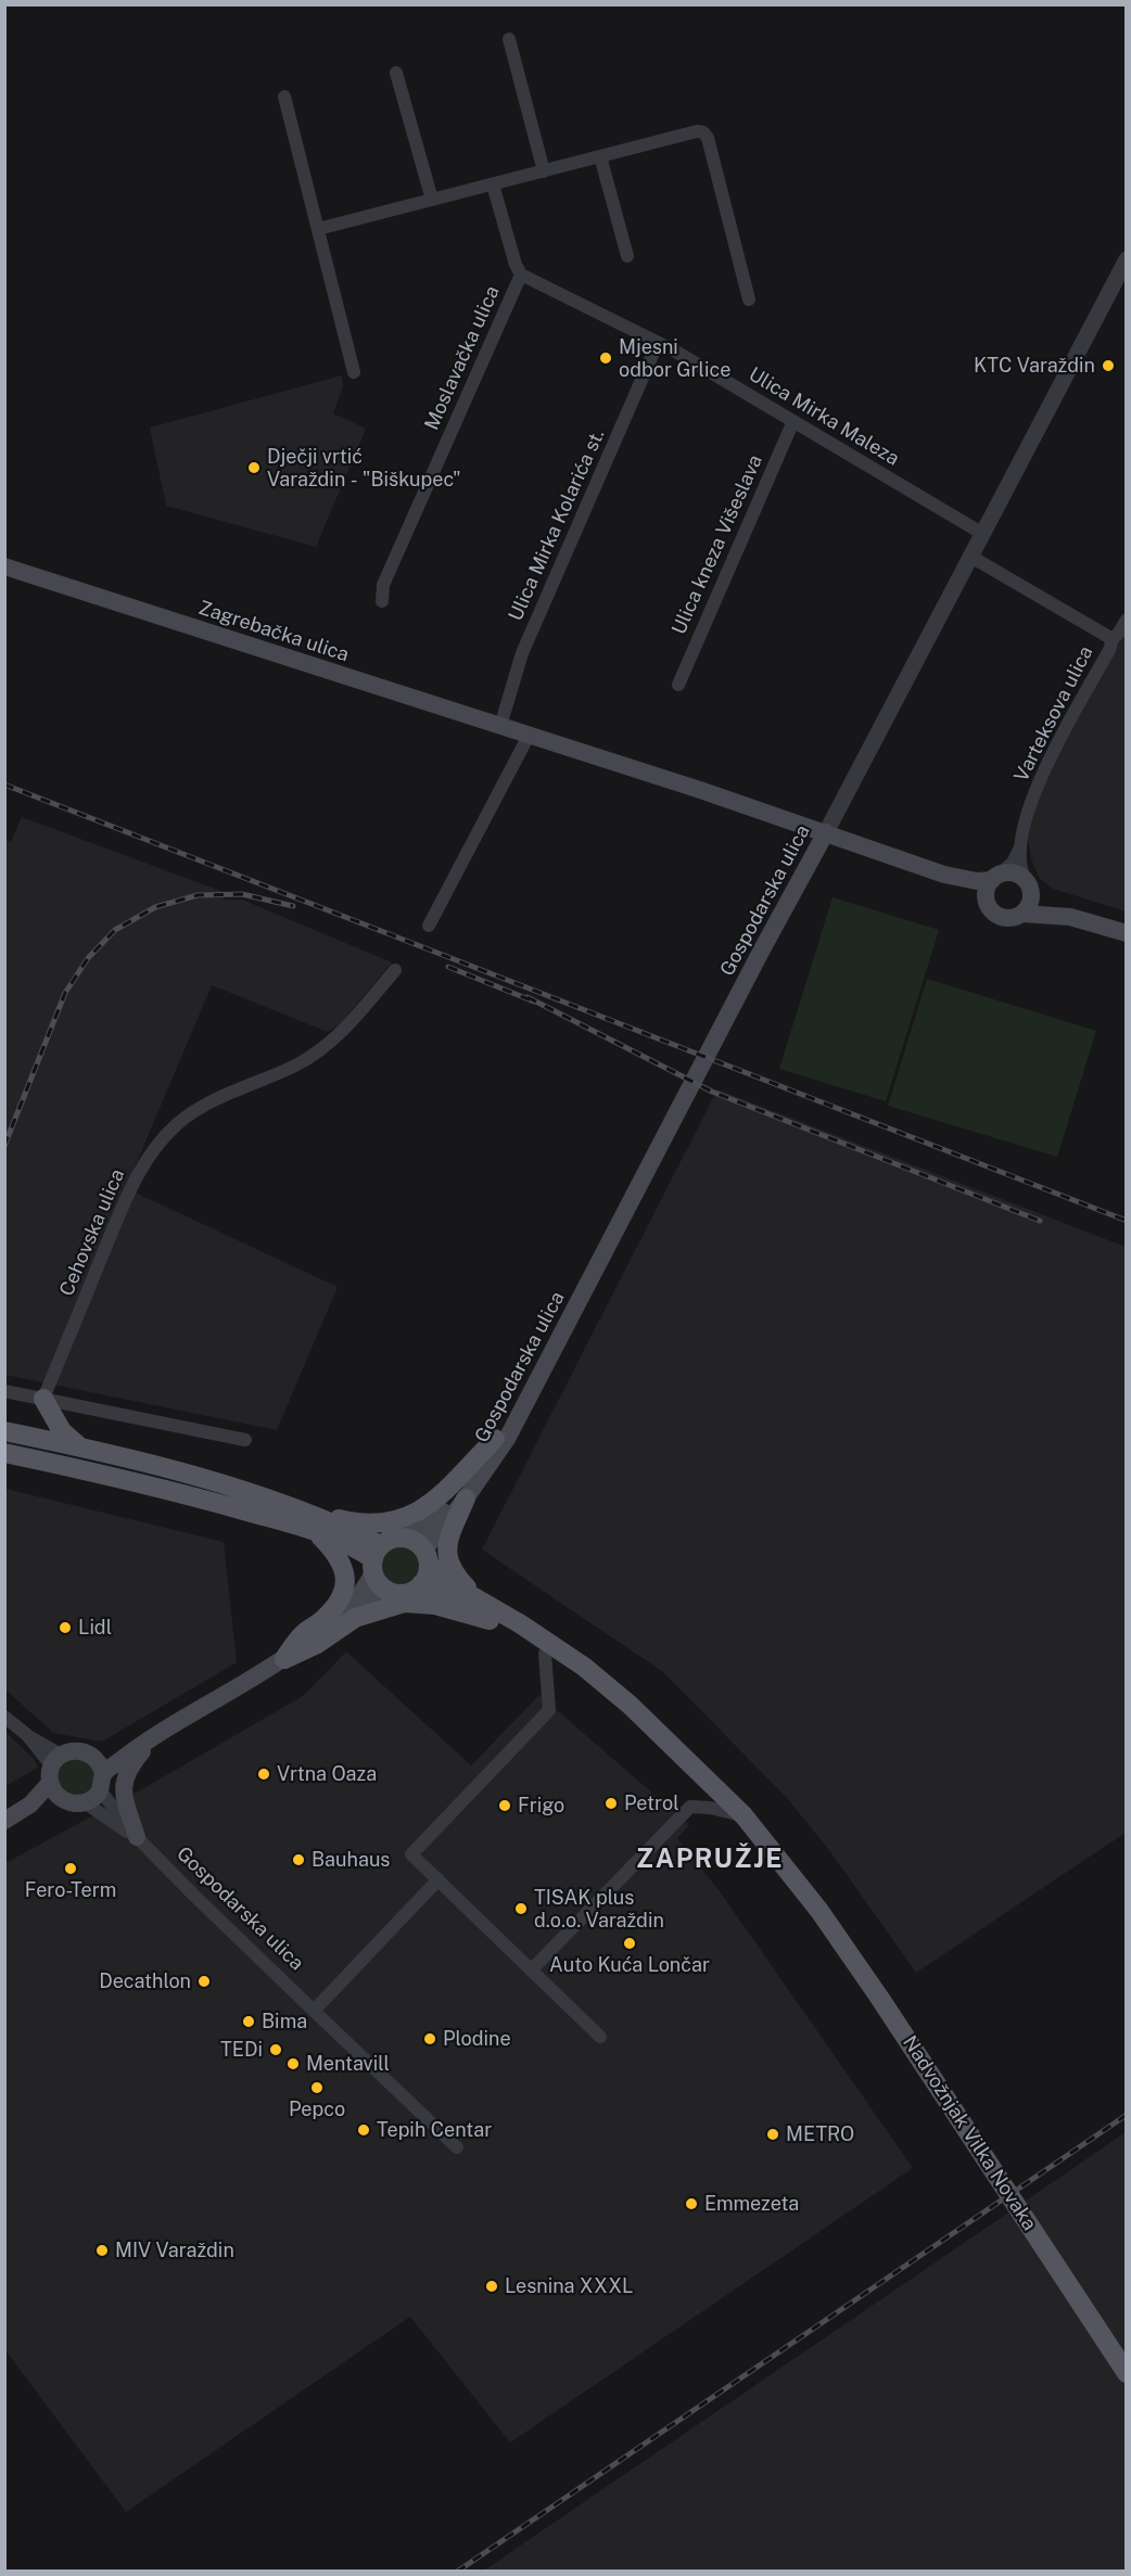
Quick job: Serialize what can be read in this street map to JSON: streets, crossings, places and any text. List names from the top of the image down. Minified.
{"streets":{"main road":["Zagrebačka ulica","Gospodarska ulica","Nadvožnjak Vilka Novaka"],"street":["Moslavačka ulica","Ulica Mirka Maleza","Ulica Mirka Kolarića st.","Ulica kneza Višeslava","Varteksova ulica","Cehovska ulica"]},"crossings":[["Moslavačka ulica","Ulica Mirka Maleza"],["Ulica Mirka Maleza","Ulica Mirka Kolarića st."],["Ulica Mirka Maleza","Ulica kneza Višeslava"],["Ulica Mirka Maleza","Gospodarska ulica"],["Ulica Mirka Kolarića st.","Zagrebačka ulica"],["Zagrebačka ulica","Varteksova ulica"],["Zagrebačka ulica","Gospodarska ulica"],["Varteksova ulica","Gospodarska ulica"]],"districts":["ZAPRUŽJE"],"places":["Mjesni odbor Grlice","KTC Varaždin","Dječji vrtić Varaždin - \"Biškupec\"","Lidl","Vrtna Oaza","Petrol","Frigo","Bauhaus","Fero-Term","TISAK plus d.o.o. Varaždin","Auto Kuća Lončar","Decathlon","Bima","Plodine","TEDi","Mentavill","Pepco","Tepih Centar","METRO","Emmezeta","MIV Varaždin","Lesnina XXXL"]}
